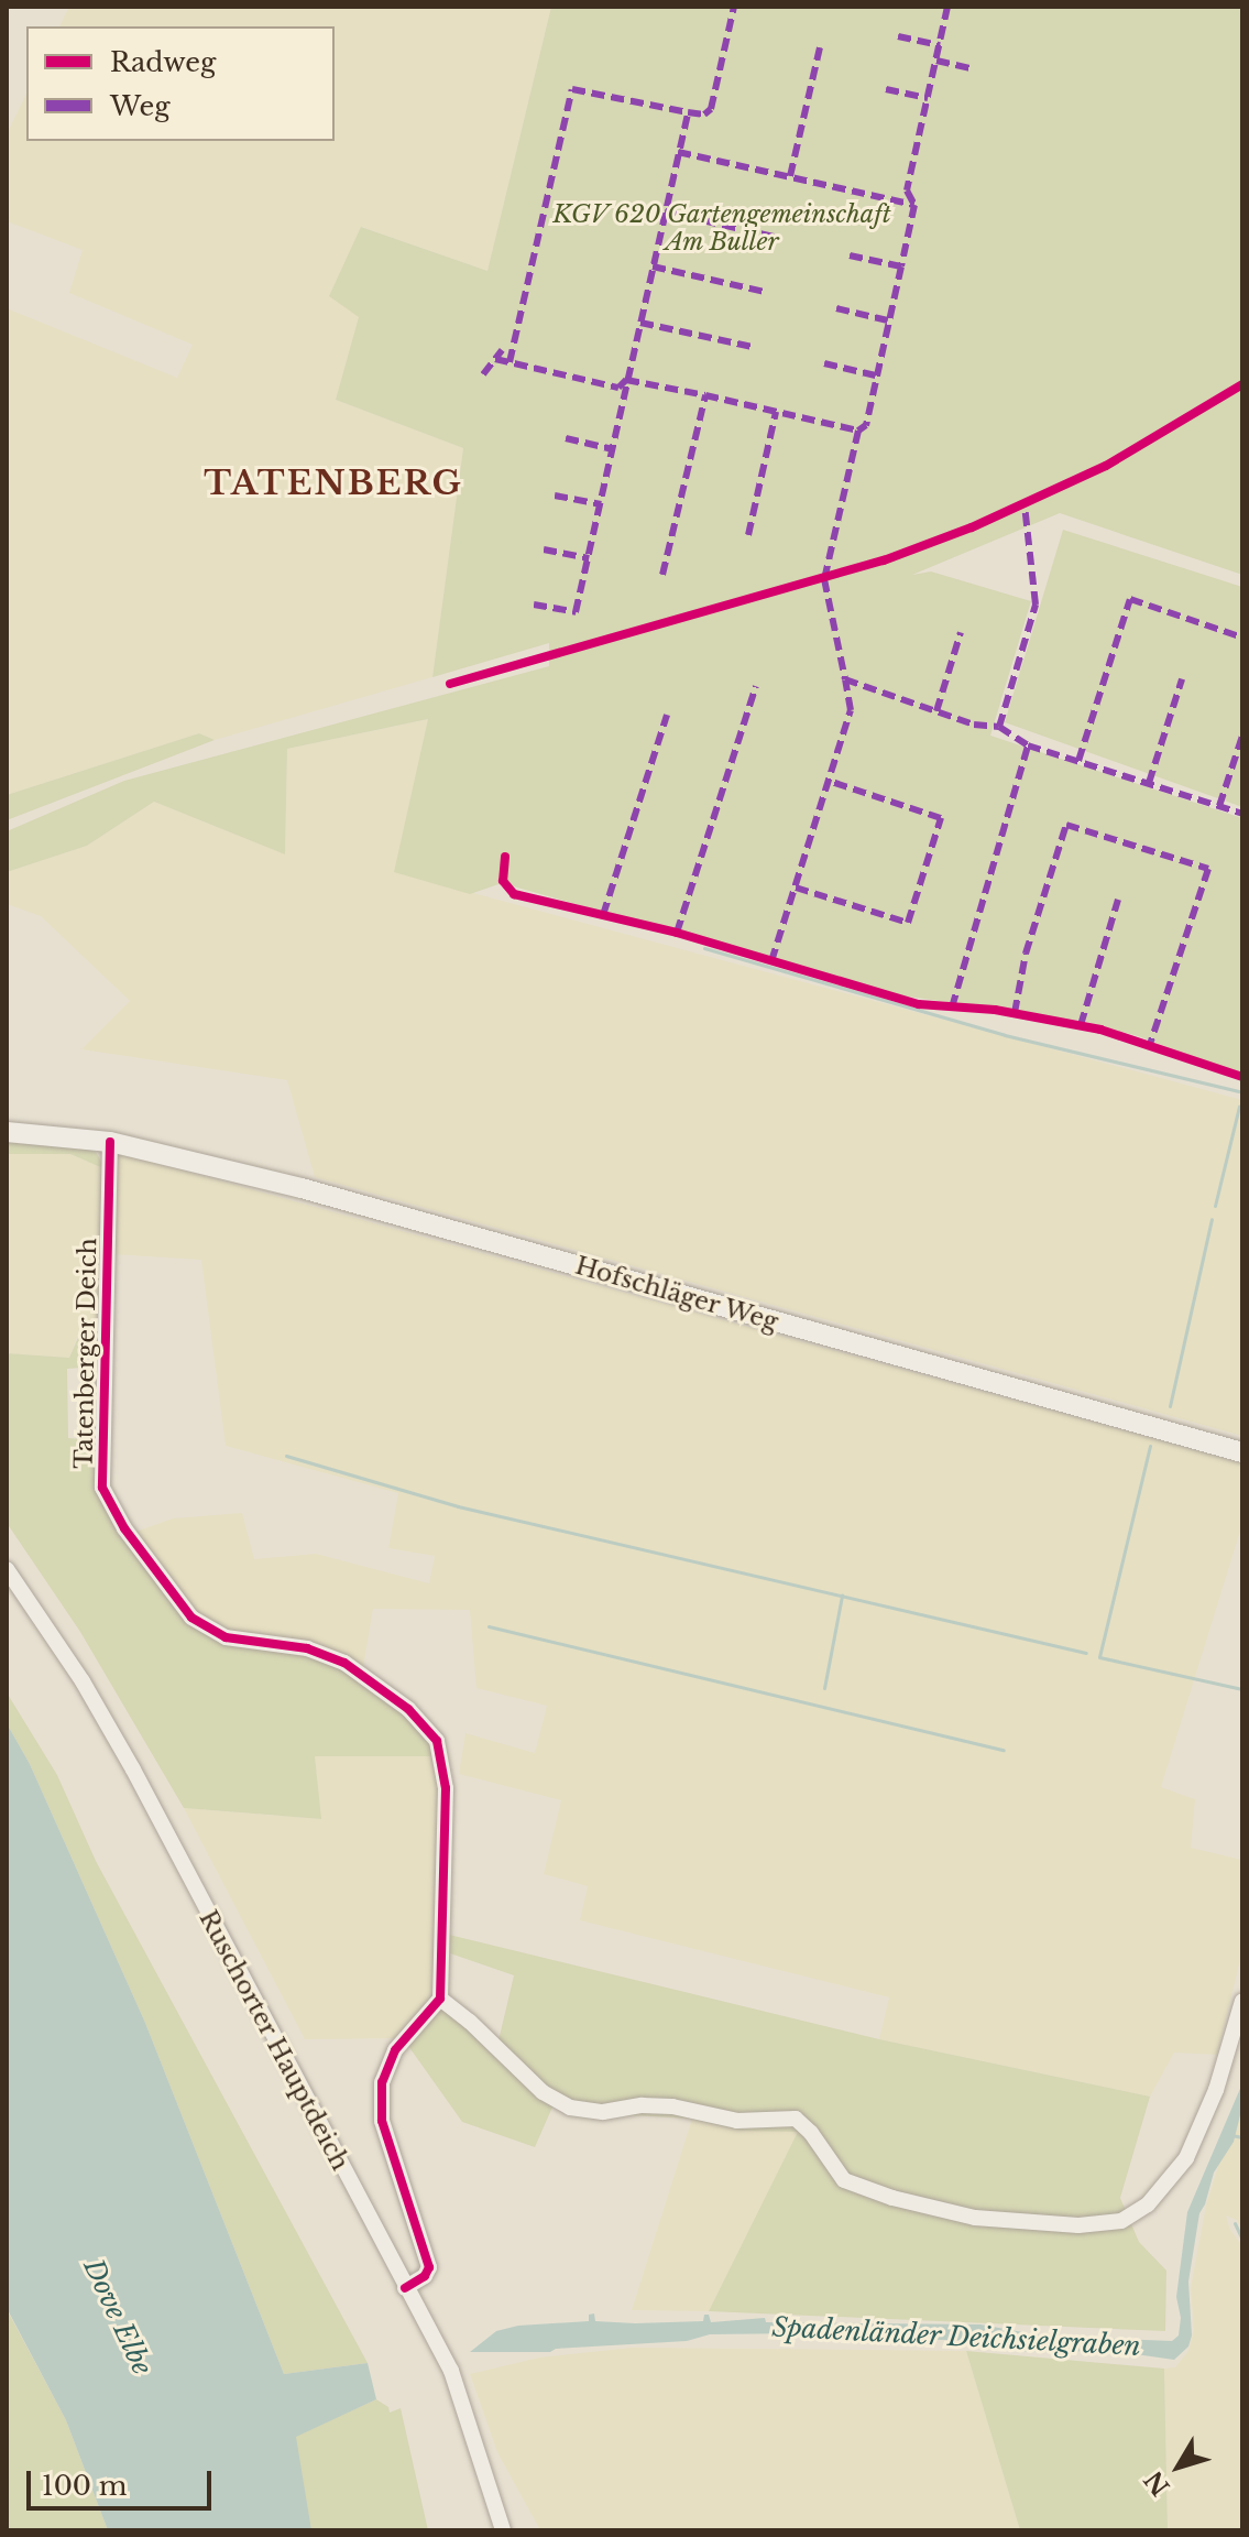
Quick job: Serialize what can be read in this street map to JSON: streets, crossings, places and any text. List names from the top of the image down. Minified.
{"streets":{"street":["Hofschläger Weg","Tatenberger Deich","Ruschorter Hauptdeich"]},"crossings":[["Hofschläger Weg","Tatenberger Deich"]],"districts":["TATENBERG"],"water":["Dove Elbe","Spadenländer Deichsielgraben"],"parks":["KGV 620 Gartengemeinschaft Am Buller"],"legend":["Radweg","Weg"],"scale_bar":"100 m","north":"bottom left"}
